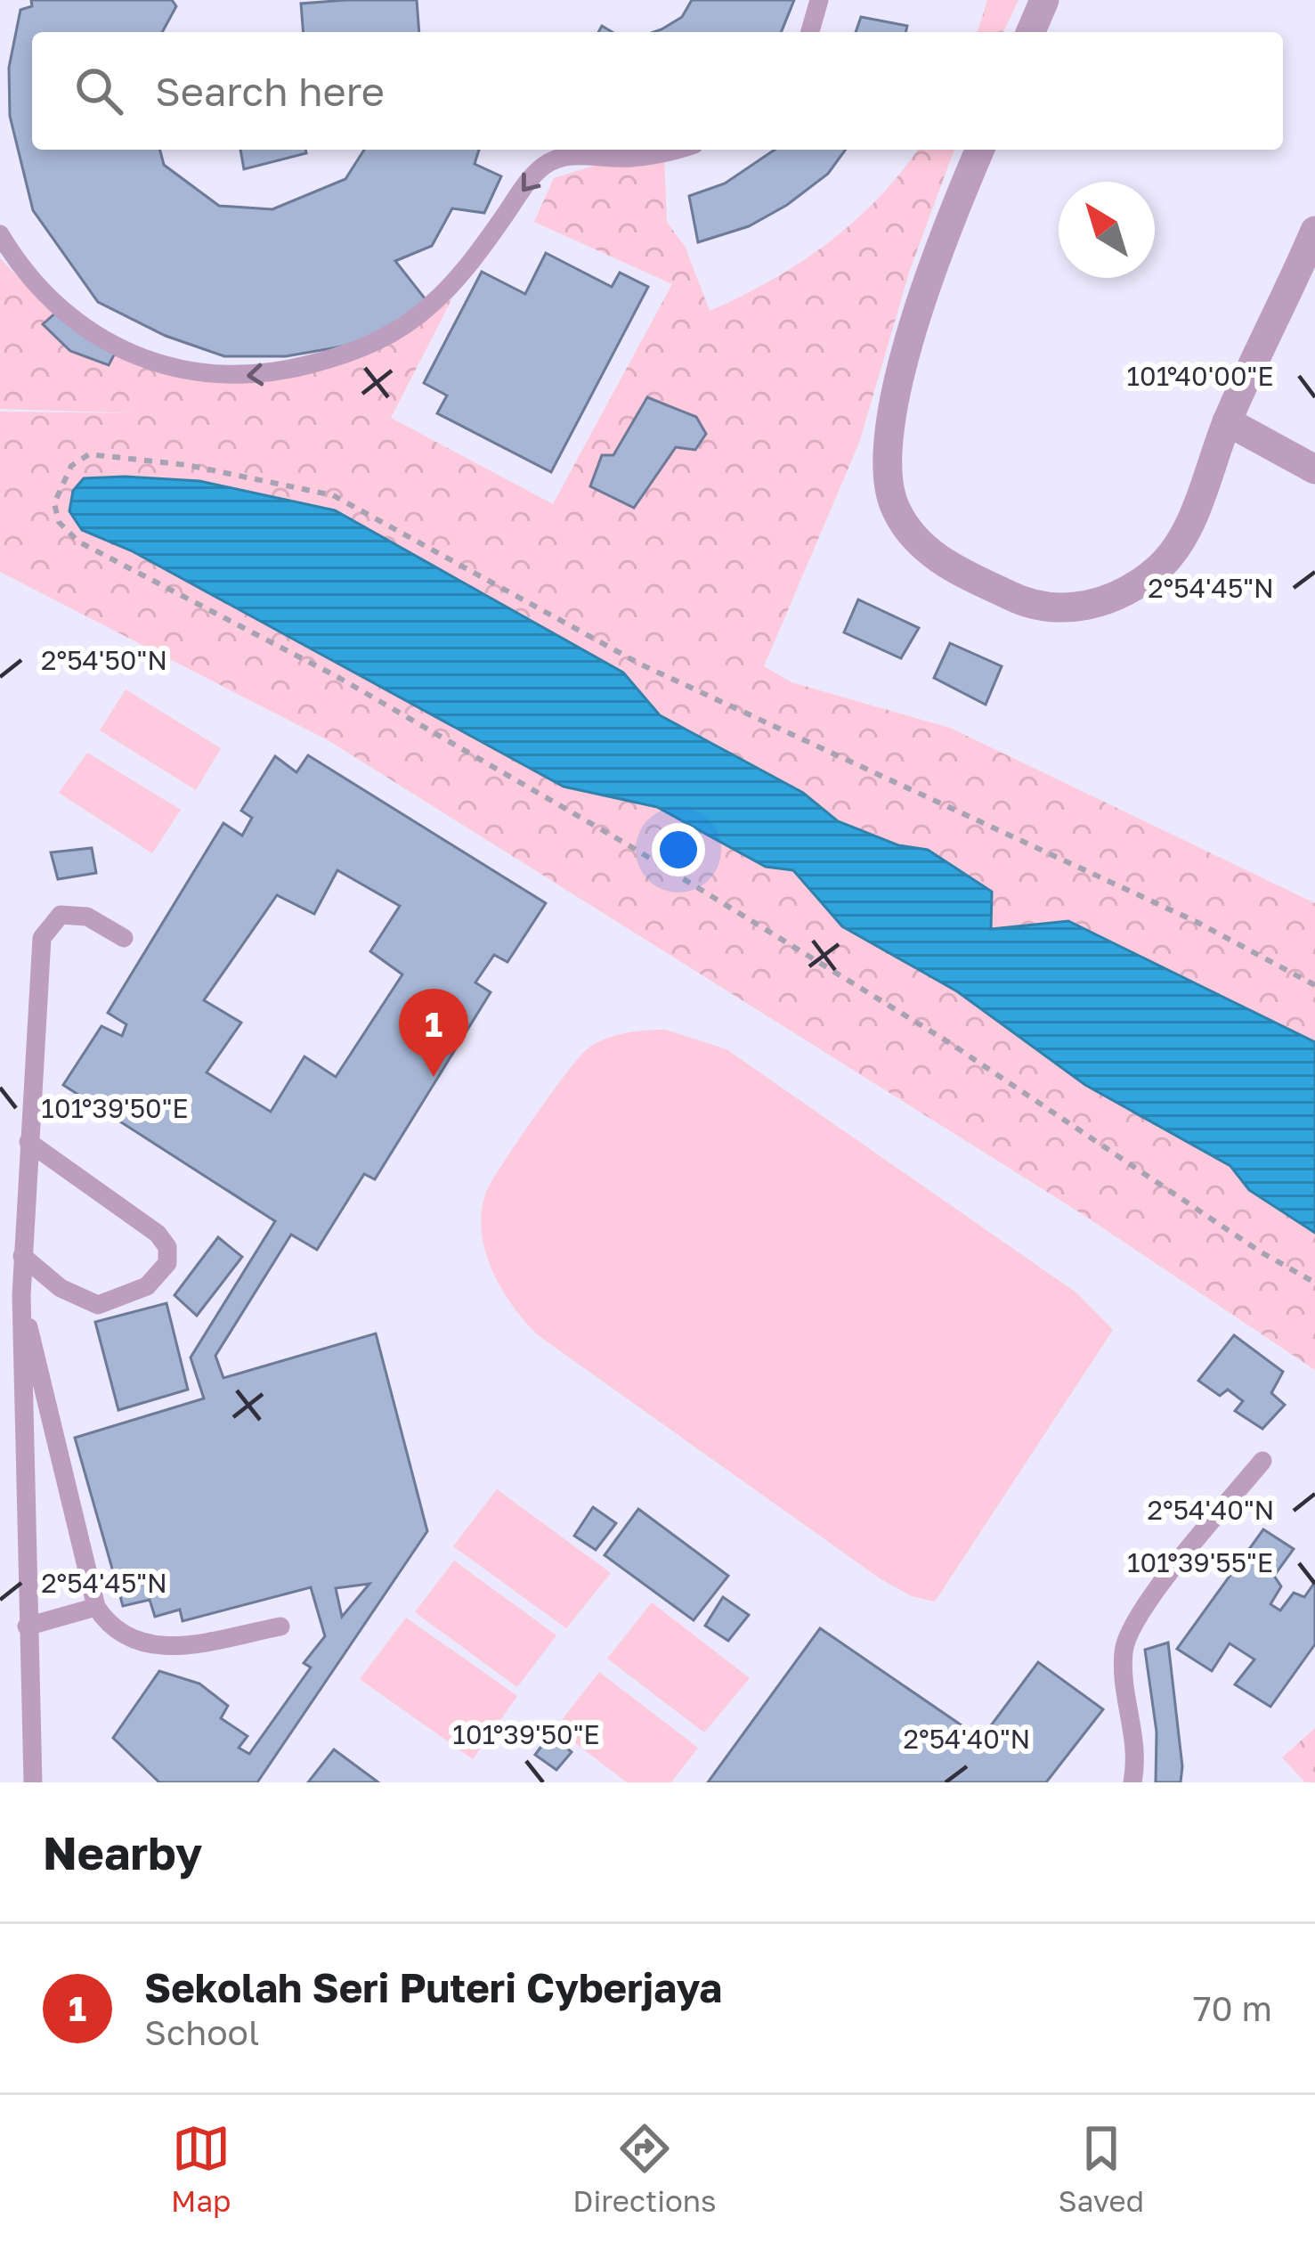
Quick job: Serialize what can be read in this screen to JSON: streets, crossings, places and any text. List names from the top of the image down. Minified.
{"north":"top left","page":{"search":"Search here","pins":"1","heading":"Nearby","list":[{"mark":"1","name":"Sekolah Seri Puteri Cyberjaya","note":"School","value":"70 m"}],"nav":["Map","Directions","Saved"]},"coordinates":["101°40'00\"E","2°54'45\"N","2°54'50\"N","101°39'50\"E","2°54'40\"N","101°39'55\"E"]}
